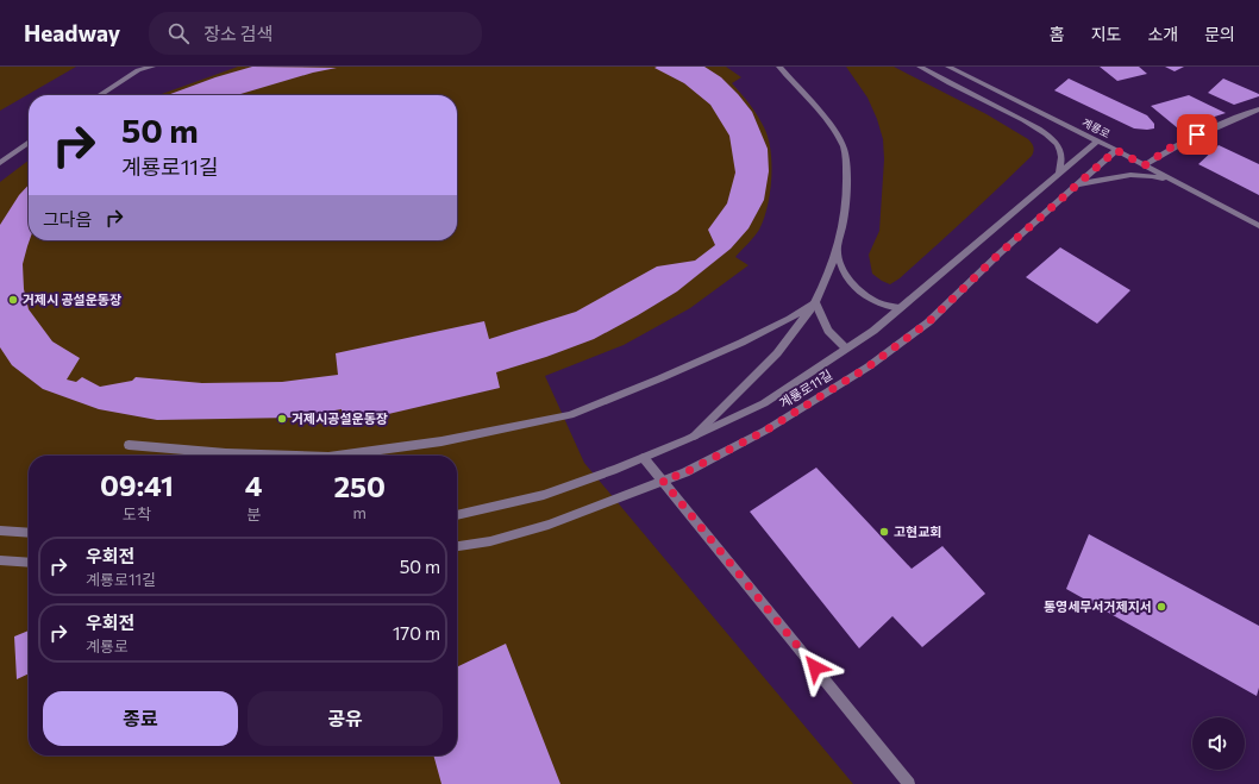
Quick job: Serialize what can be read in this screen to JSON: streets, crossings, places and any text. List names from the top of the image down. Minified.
{"streets":{"street":["계룡로","계룡로11길"]},"crossings":[["계룡로","계룡로11길"]],"places":["거제시 공설운동장","거제시공설운동장","고현교회","통영세무서거제지서"],"page":{"header":"Headway","search":"장소 검색","nav":["홈","지도","소개","문의"],"turn":["50 m","계룡로11길"],"then":"그다음","eta":["09:41","도착","4","분","250","m"],"list":[{"name":"우회전","note":"계룡로11길","value":"50 m"},{"name":"우회전","note":"계룡로","value":"170 m"}],"buttons":["종료","공유"]}}
